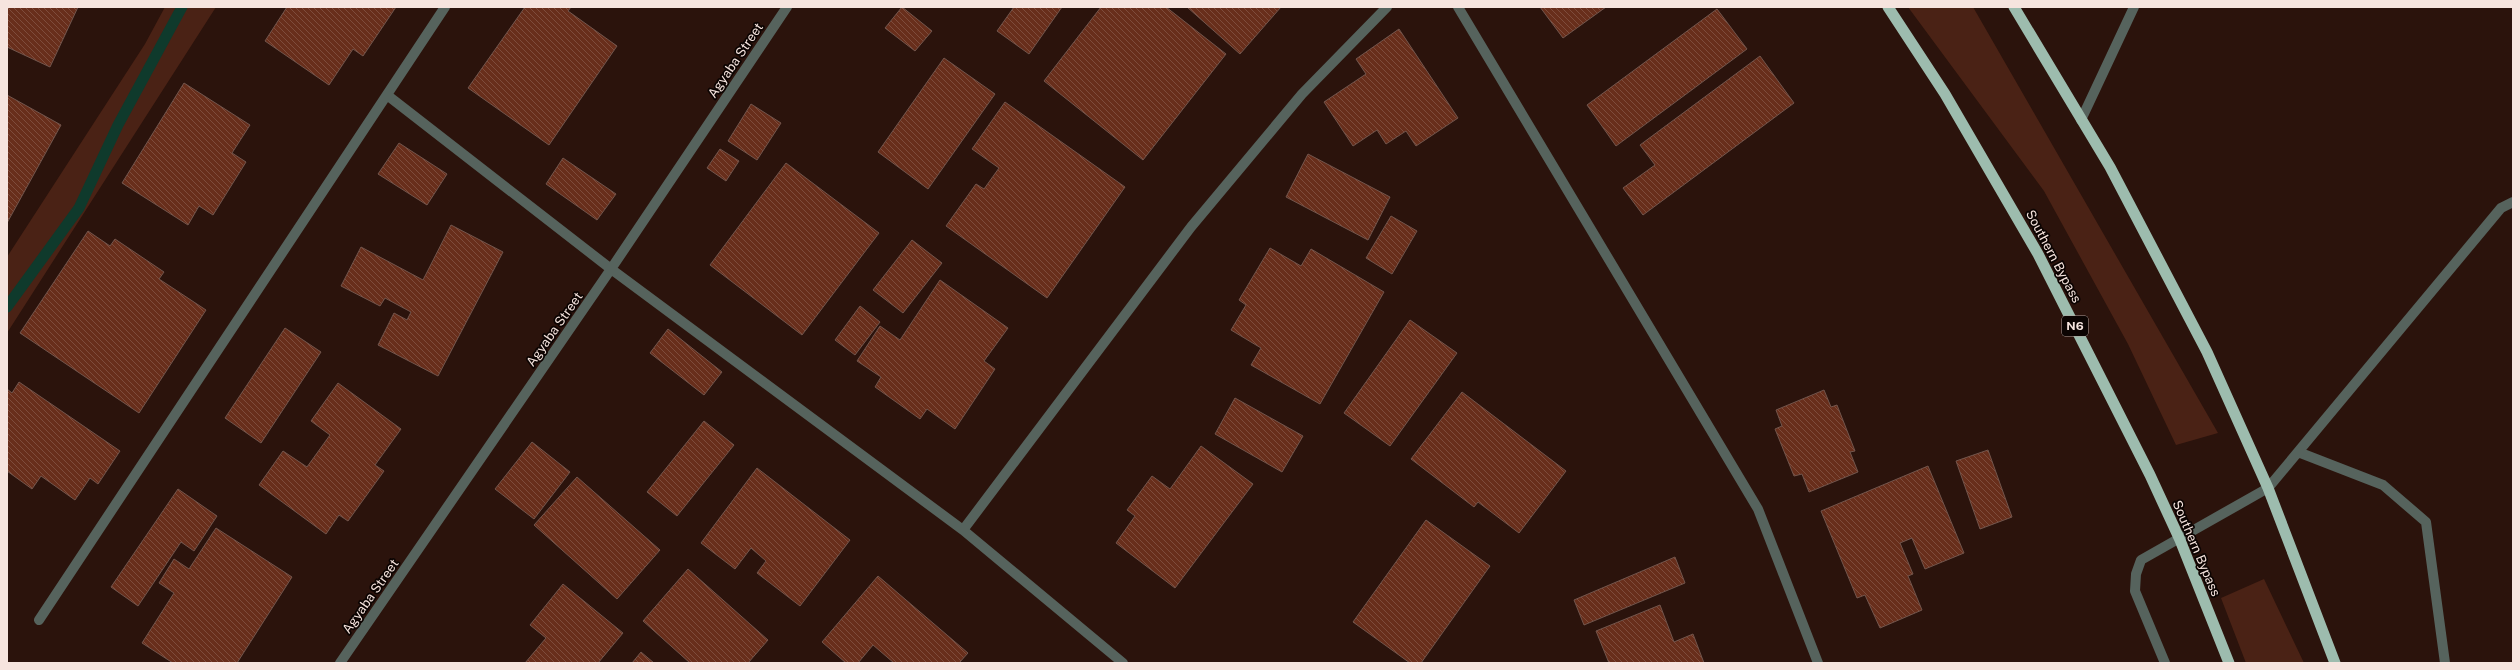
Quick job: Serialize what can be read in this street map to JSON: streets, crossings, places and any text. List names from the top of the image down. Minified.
{"streets":{"highway":["Southern Bypass","N6"],"street":["Agyaba Street"]}}
